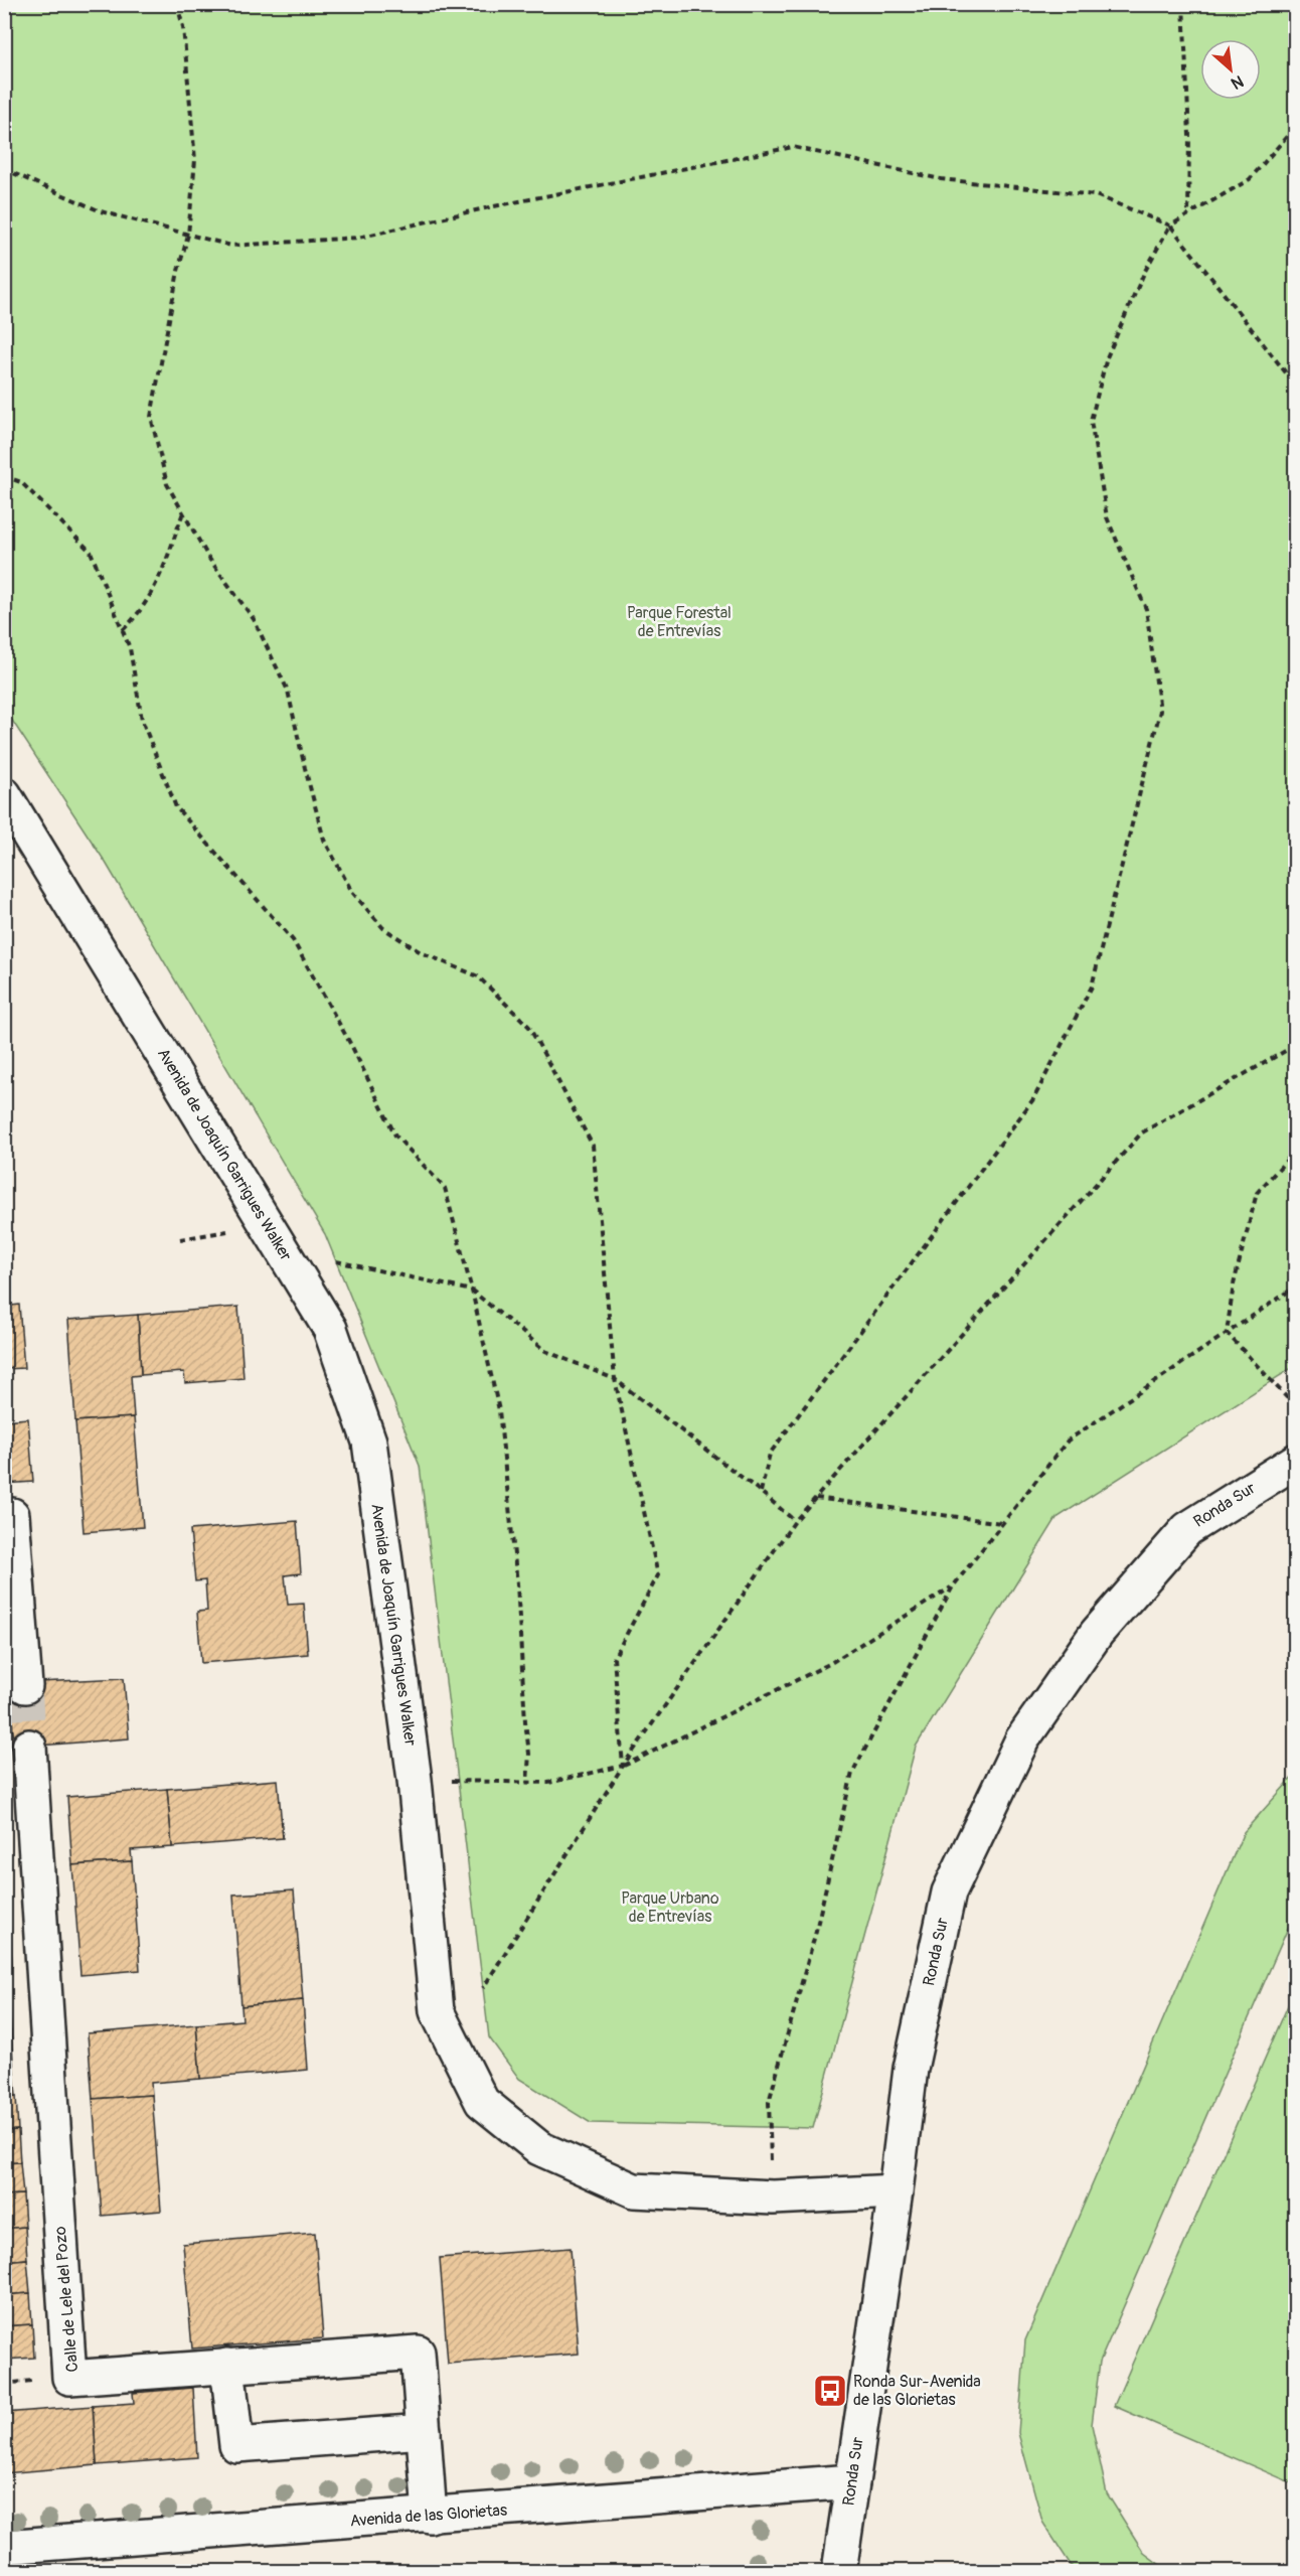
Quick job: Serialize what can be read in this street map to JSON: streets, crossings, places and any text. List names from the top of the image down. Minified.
{"streets":{"street":["Avenida de Joaquín Garrigues Walker","Ronda Sur","Calle de Lele del Pozo","Avenida de las Glorietas"]},"crossings":[["Avenida de Joaquín Garrigues Walker","Ronda Sur"],["Ronda Sur","Avenida de las Glorietas"],["Calle de Lele del Pozo","Avenida de las Glorietas"]],"parks":["Parque Forestal de Entrevías","Parque Urbano de Entrevías"],"places":{"bus stop":["Ronda Sur-Avenida de las Glorietas"]},"north":"bottom right"}
